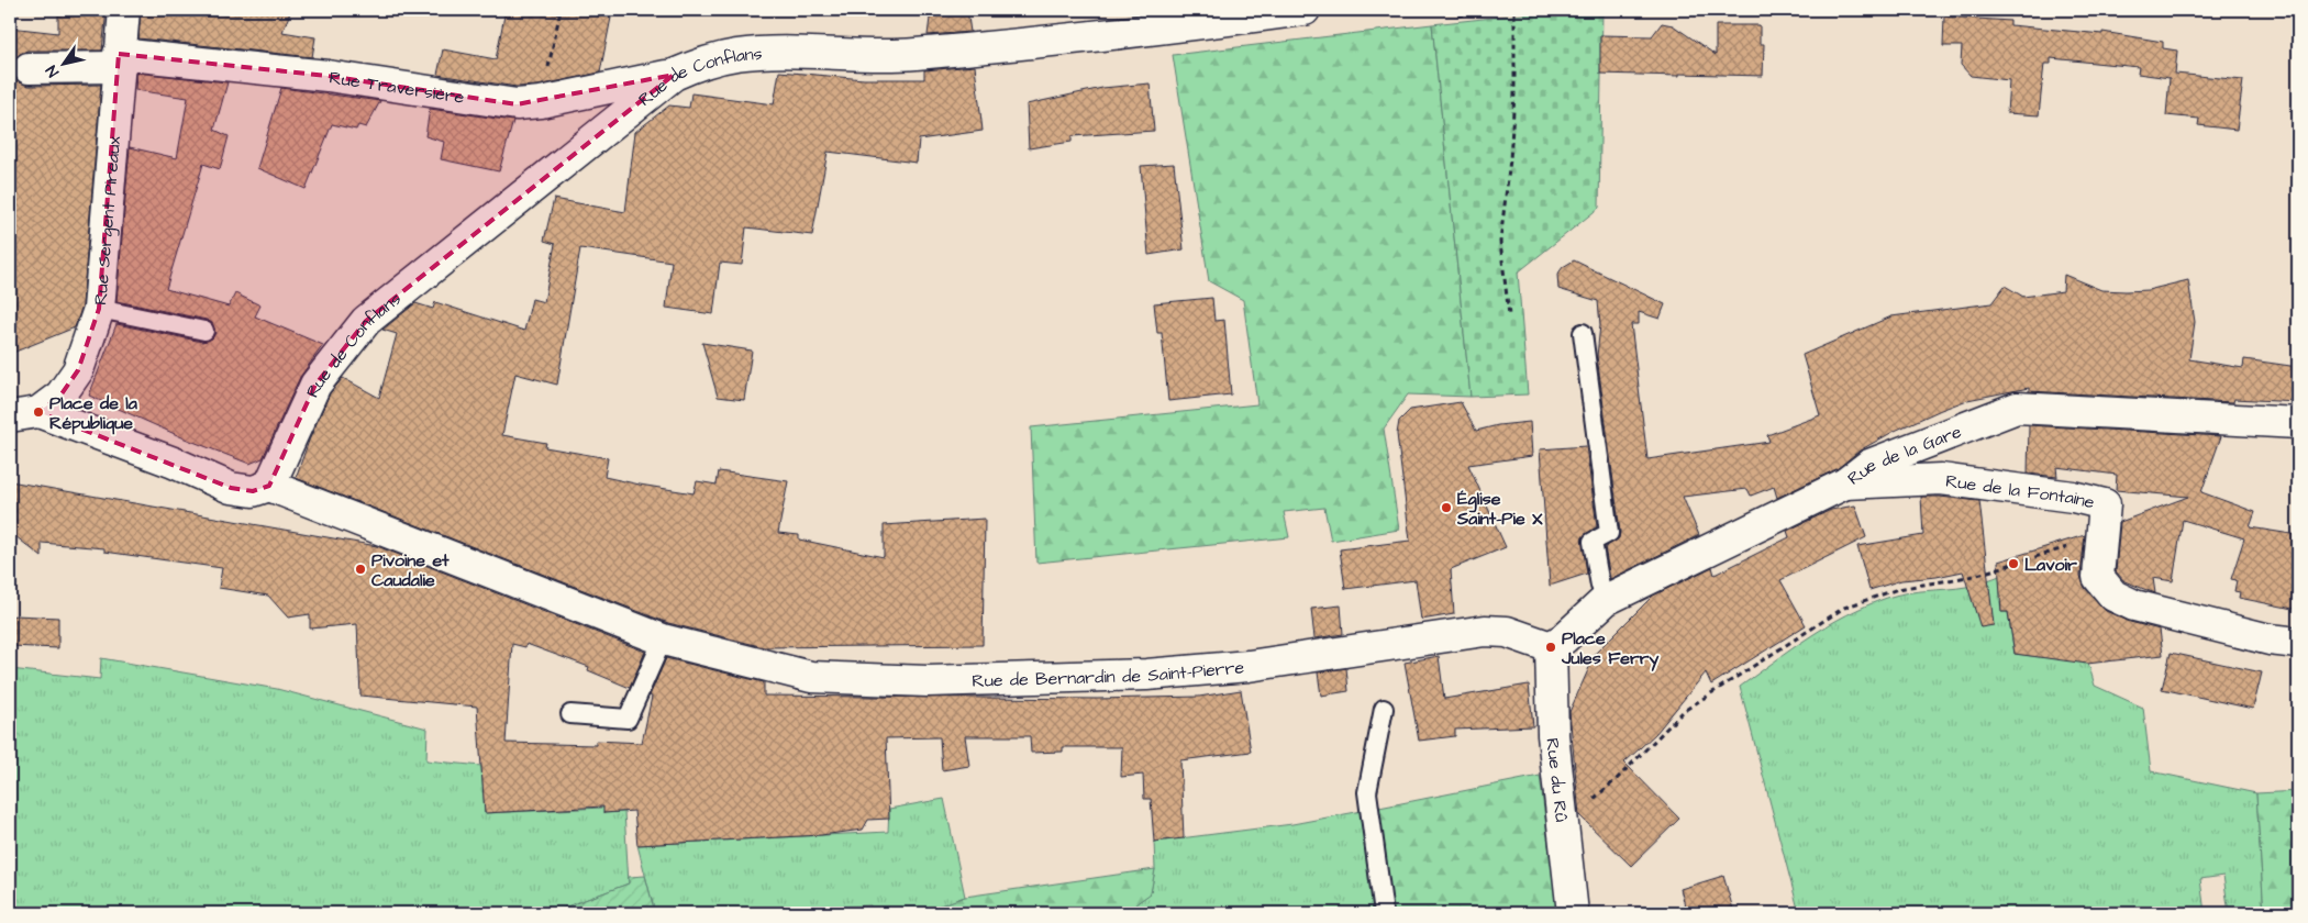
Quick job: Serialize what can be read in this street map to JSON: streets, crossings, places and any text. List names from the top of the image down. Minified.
{"streets":{"street":["Rue de Conflans","Rue Traversière","Rue Sergent Pireaux","Rue de la Gare","Rue de la Fontaine","Rue de Bernardin de Saint-Pierre","Rue du Rû"]},"crossings":[["Rue de Conflans","Rue Traversière"],["Rue de Conflans","Rue de Bernardin de Saint-Pierre"],["Rue Traversière","Rue Sergent Pireaux"],["Rue de la Gare","Rue de la Fontaine"],["Rue de la Gare","Rue de Bernardin de Saint-Pierre"],["Rue de la Gare","Rue du Rû"],["Rue de Bernardin de Saint-Pierre","Rue du Rû"]],"places":["Place de la République","Église Saint-Pie X","Lavoir","Pivoine et Caudalie","Place Jules Ferry"],"north":"bottom left"}
